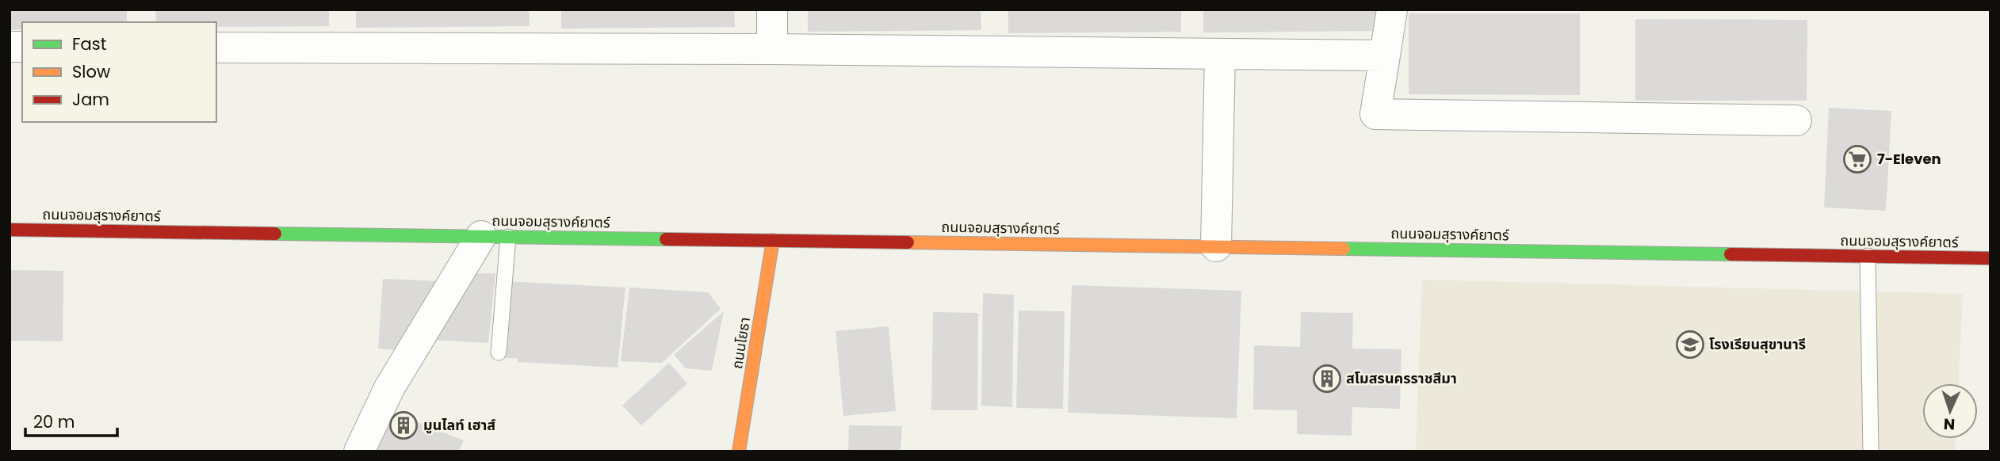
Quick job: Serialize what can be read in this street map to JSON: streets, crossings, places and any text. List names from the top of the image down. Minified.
{"streets":{"main road":["ถนนจอมสุรางค์ยาตร์","ถนนโยธา"]},"crossings":[["ถนนจอมสุรางค์ยาตร์","ถนนโยธา"]],"places":{"supermarket":["7-Eleven"],"school or university":["โรงเรียนสุขานารี"],"building":["สโมสรนครราชสีมา","มูนไลท์ เฮาส์"]},"legend":["Fast","Slow","Jam"],"scale_bar":"20 m","north":"bottom"}
